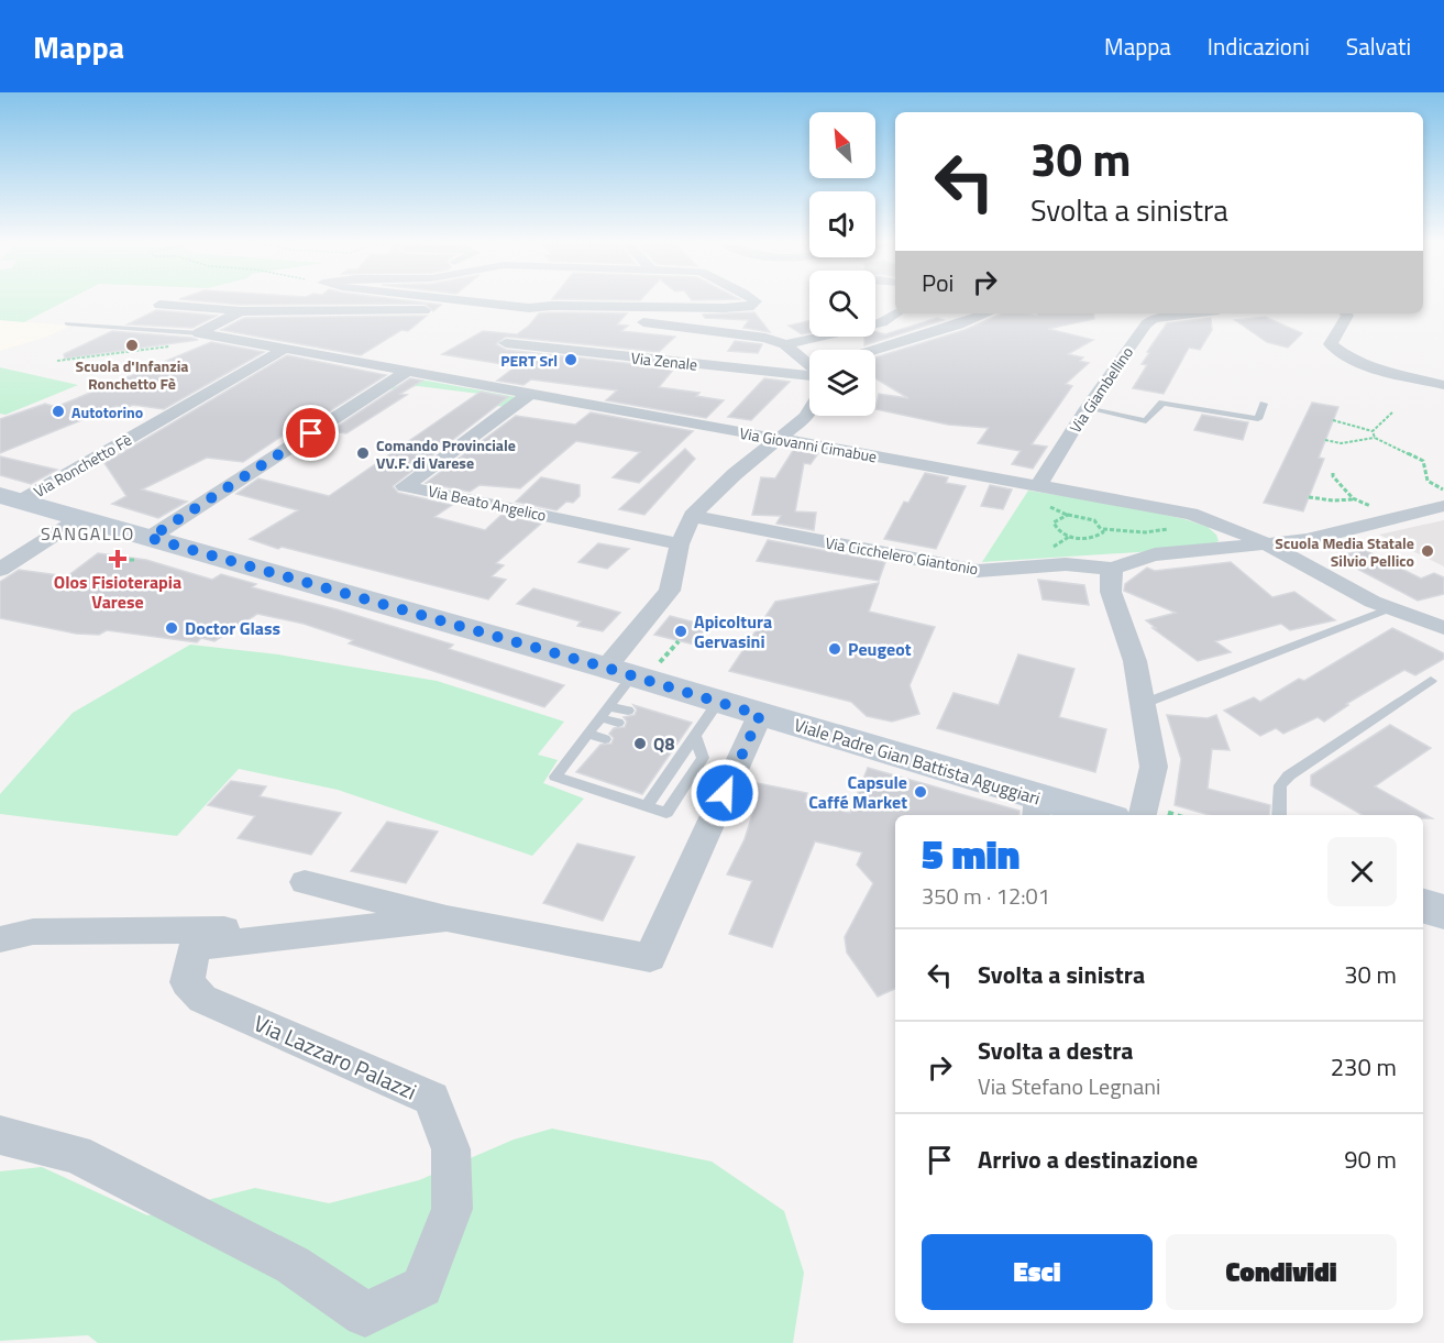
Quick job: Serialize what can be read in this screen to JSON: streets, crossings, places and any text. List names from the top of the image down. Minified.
{"streets":{"main road":["Viale Padre Gian Battista Aguggiari"],"street":["Via Zenale","Via Giambellino","Via Giovanni Cimabue","Via Ronchetto Fè","Via Beato Angelico","Via Cicchelero Giantonio","Via Lazzaro Palazzi"]},"crossings":[["Via Giambellino","Via Giovanni Cimabue"],["Via Giovanni Cimabue","Via Ronchetto Fè"],["Via Giovanni Cimabue","Via Beato Angelico"],["Via Ronchetto Fè","Viale Padre Gian Battista Aguggiari"],["Viale Padre Gian Battista Aguggiari","Via Lazzaro Palazzi"]],"districts":["SANGALLO"],"places":{"other":["Scuola d'Infanzia Ronchetto Fè","PERT Srl","Autotorino","Comando Provinciale VV.F. di Varese","Scuola Media Statale Silvio Pellico","Doctor Glass","Apicoltura Gervasini","Peugeot","Q8","Capsule Caffé Market"],"health":["Olos Fisioterapia Varese"]},"north":"top left","page":{"header":"Mappa","nav":["Mappa","Indicazioni","Salvati"],"turn":["30 m","Svolta a sinistra"],"then":"Poi","heading":["5 min","350 m · 12:01"],"list":[{"name":"Svolta a sinistra","value":"30 m"},{"name":"Svolta a destra","note":"Via Stefano Legnani","value":"230 m"},{"name":"Arrivo a destinazione","value":"90 m"}],"buttons":["Esci","Condividi"]}}
